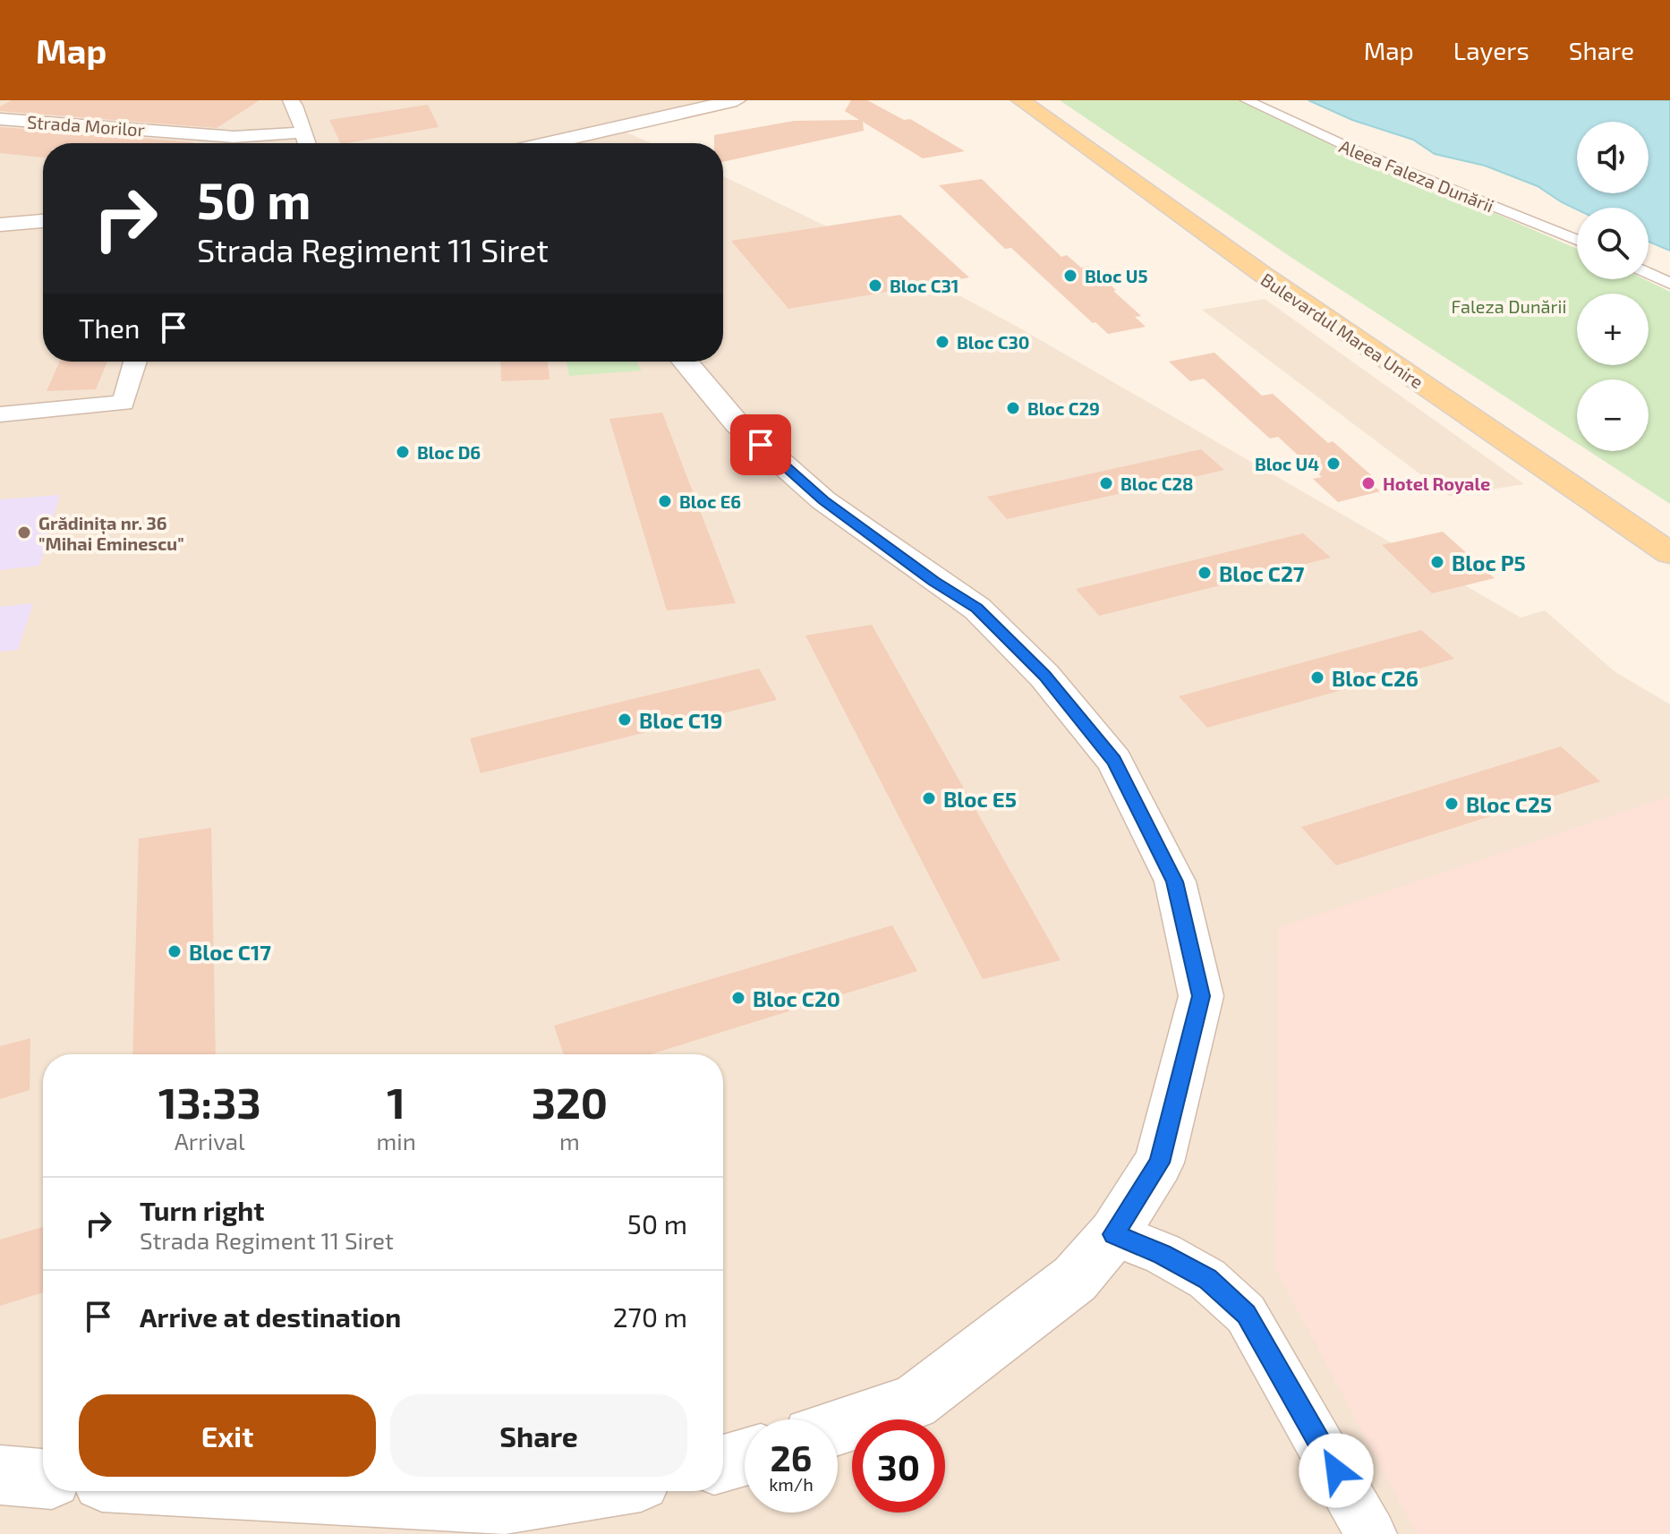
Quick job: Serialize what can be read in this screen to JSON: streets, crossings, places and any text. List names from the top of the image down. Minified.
{"streets":{"main road":["Bulevardul Marea Unire"],"street":["Strada Morilor","Aleea Faleza Dunării"]},"parks":["Faleza Dunării"],"places":["Bloc U5","Bloc C31","Bloc C30","Bloc C29","Bloc D6","Bloc U4","Bloc C28","Hotel Royale","Bloc E6","Grădinița nr. 36 \"Mihai Eminescu\"","Bloc P5","Bloc C27","Bloc C26","Bloc C19","Bloc E5","Bloc C25","Bloc C17","Bloc C20"],"page":{"header":"Map","nav":["Map","Layers","Share"],"map_buttons":["+","−"],"turn":["50 m","Strada Regiment 11 Siret"],"then":"Then","eta":["13:33","Arrival","1","min","320","m"],"list":[{"name":"Turn right","note":"Strada Regiment 11 Siret","value":"50 m"},{"name":"Arrive at destination","value":"270 m"}],"buttons":["Exit","Share"],"speed":"26 km/h","limit":"30"}}
